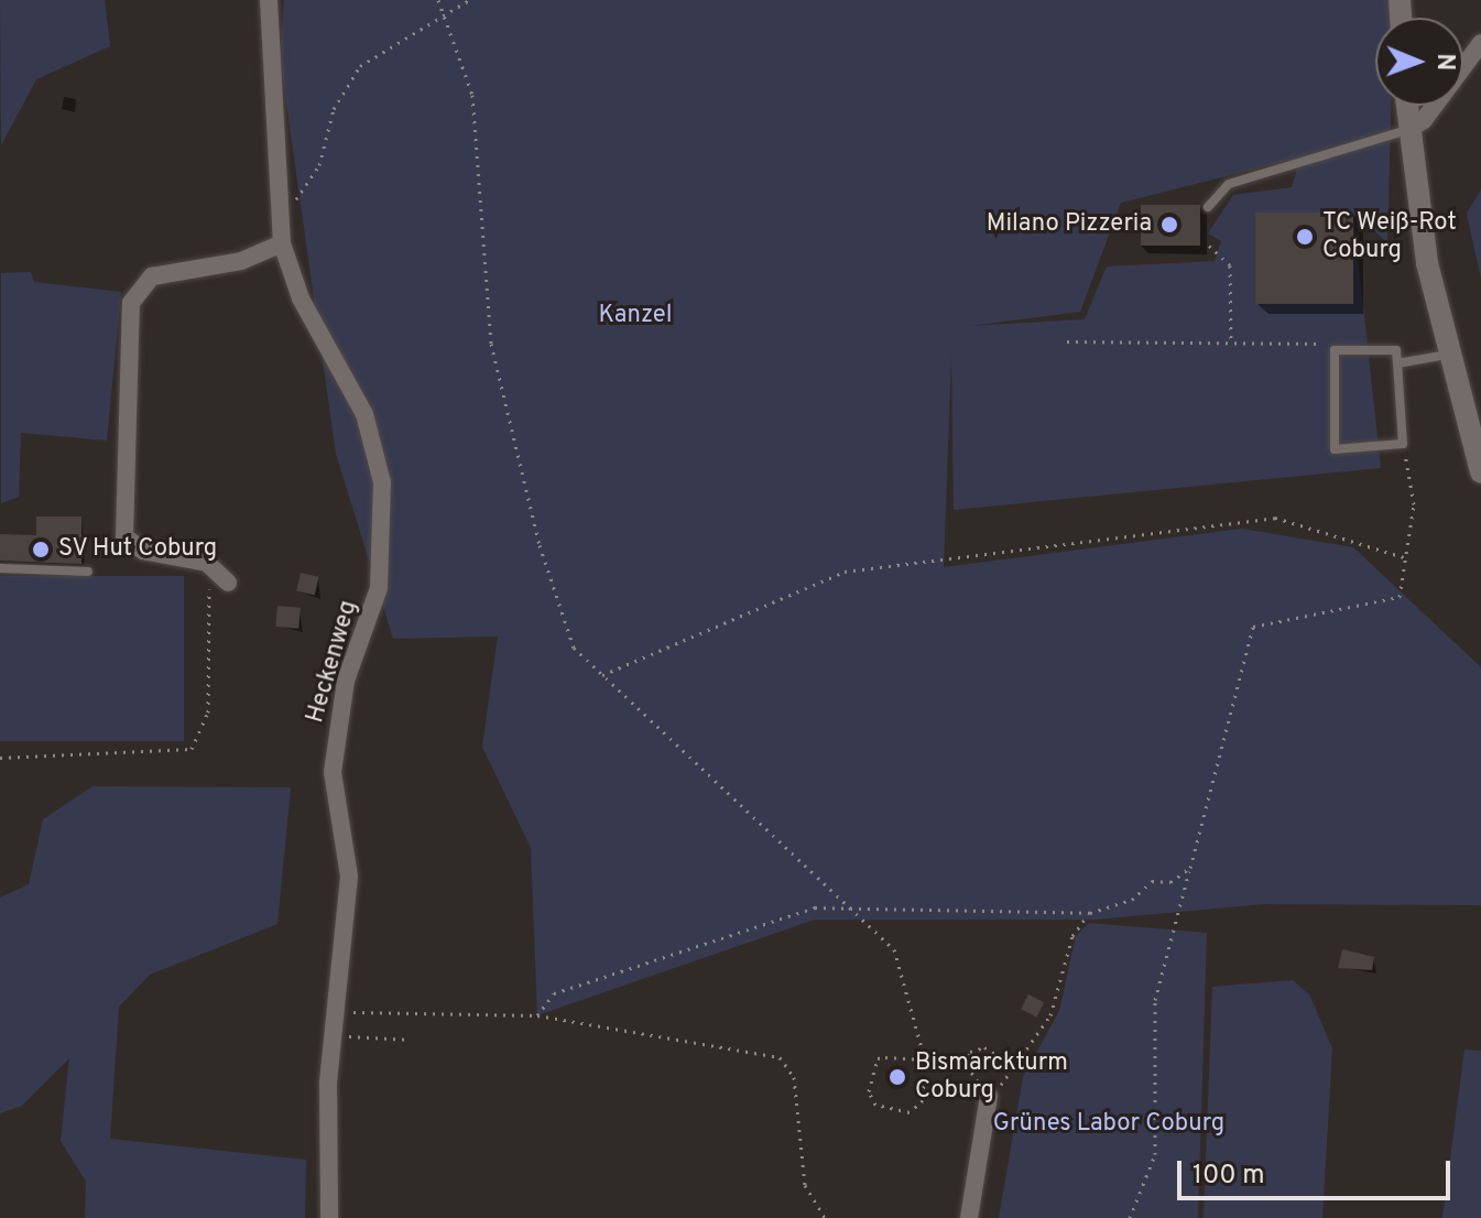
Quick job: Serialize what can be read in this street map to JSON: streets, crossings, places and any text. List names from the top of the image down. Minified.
{"streets":{"street":["Heckenweg"]},"parks":["Kanzel","Grünes Labor Coburg"],"places":["Milano Pizzeria","TC Weiß-Rot Coburg","SV Hut Coburg","Bismarckturm Coburg"],"scale_bar":"100 m","north":"right"}
